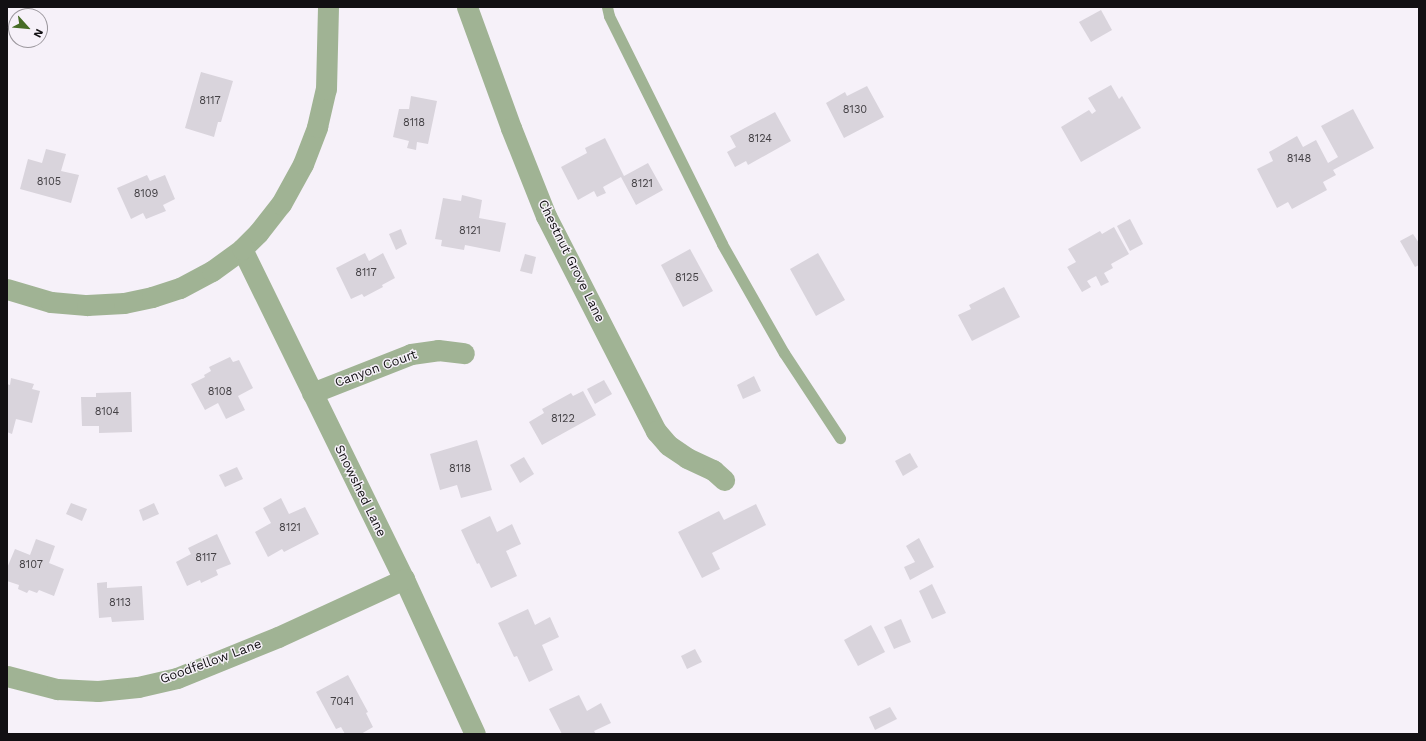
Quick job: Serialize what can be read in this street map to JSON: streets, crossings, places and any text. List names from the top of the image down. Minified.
{"streets":{"street":["Chestnut Grove Lane","Canyon Court","Snowshed Lane","Goodfellow Lane"]},"crossings":[["Canyon Court","Snowshed Lane"],["Snowshed Lane","Goodfellow Lane"]],"house_numbers":["8117","8130","8118","8124","8148","8105","8121","8109","8121","8117","8125","8108","8104","8122","8118","8121","8117","8107","8113","7041"],"north":"bottom right"}
